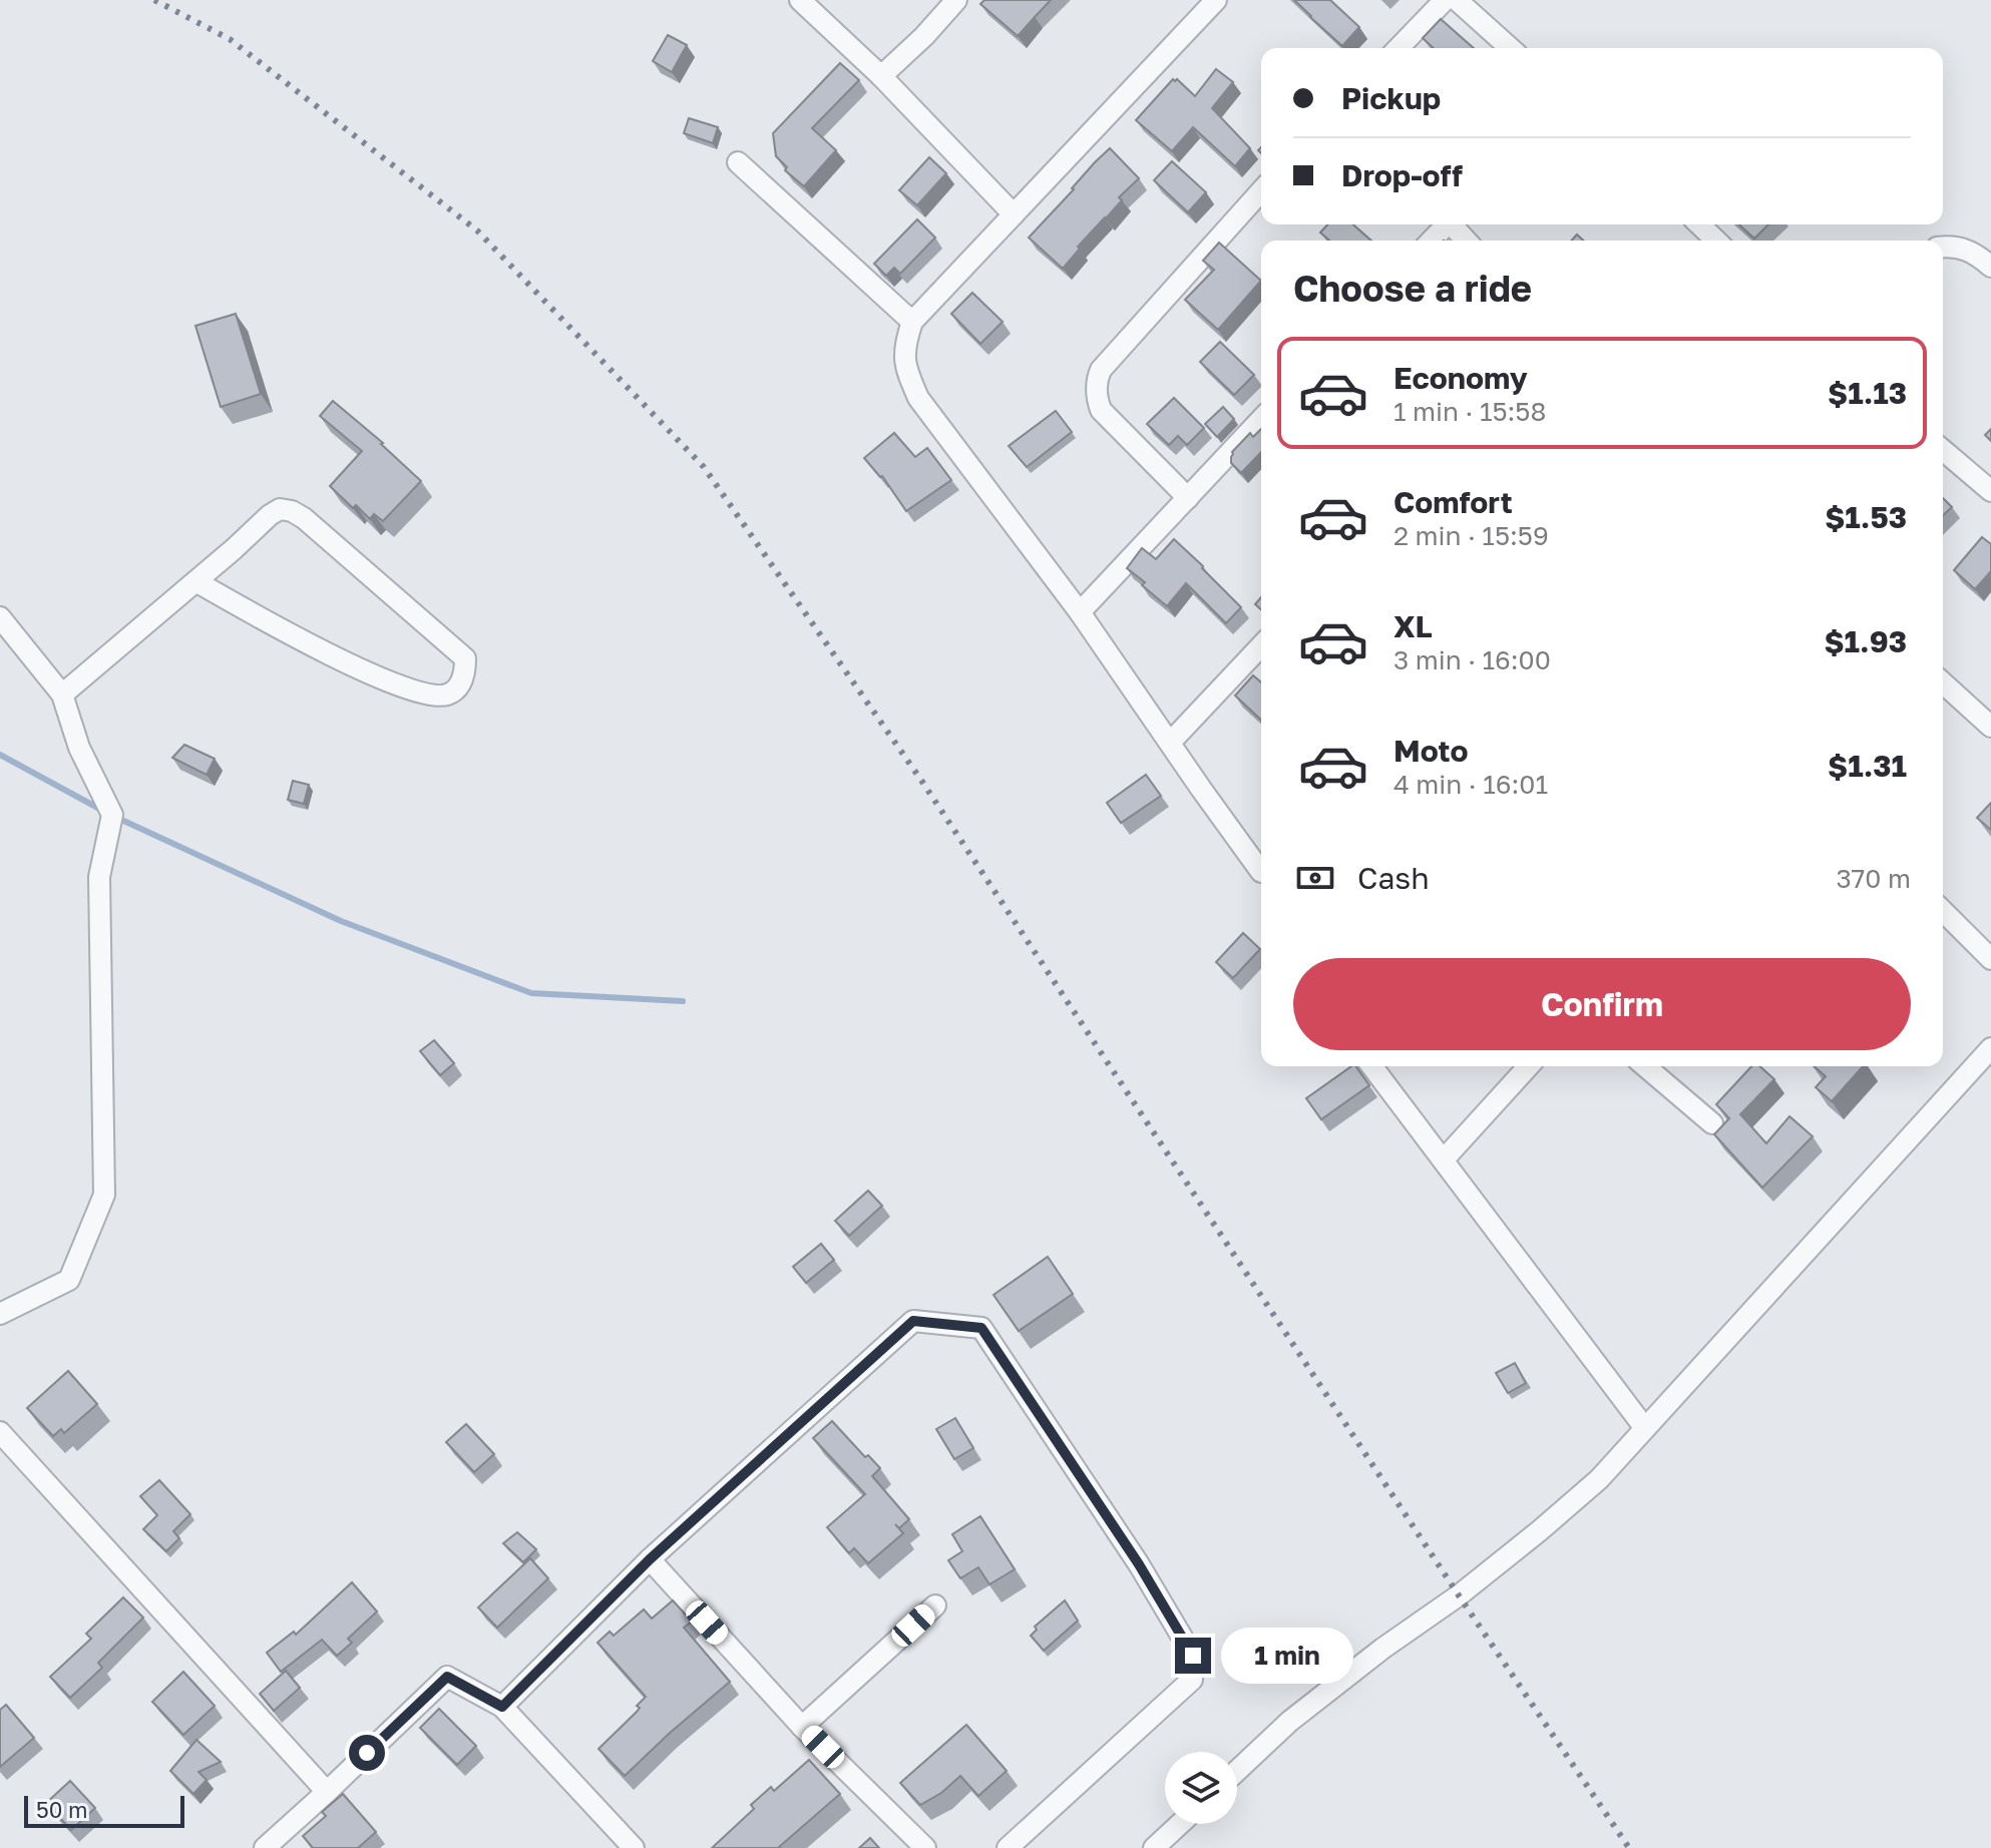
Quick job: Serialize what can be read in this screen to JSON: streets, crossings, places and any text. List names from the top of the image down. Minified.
{"scale_bar":"50 m","page":{"banner":["Pickup","Drop-off"],"heading":"Choose a ride","list":[{"name":"Economy","note":"1 min · 15:58","value":"$1.13"},{"name":"Comfort","note":"2 min · 15:59","value":"$1.53"},{"name":"XL","note":"3 min · 16:00","value":"$1.93"},{"name":"Moto","note":"4 min · 16:01","value":"$1.31"}],"pay":["Cash","370 m"],"buttons":"Confirm","bubble":"1 min","scale":"50 m"}}
